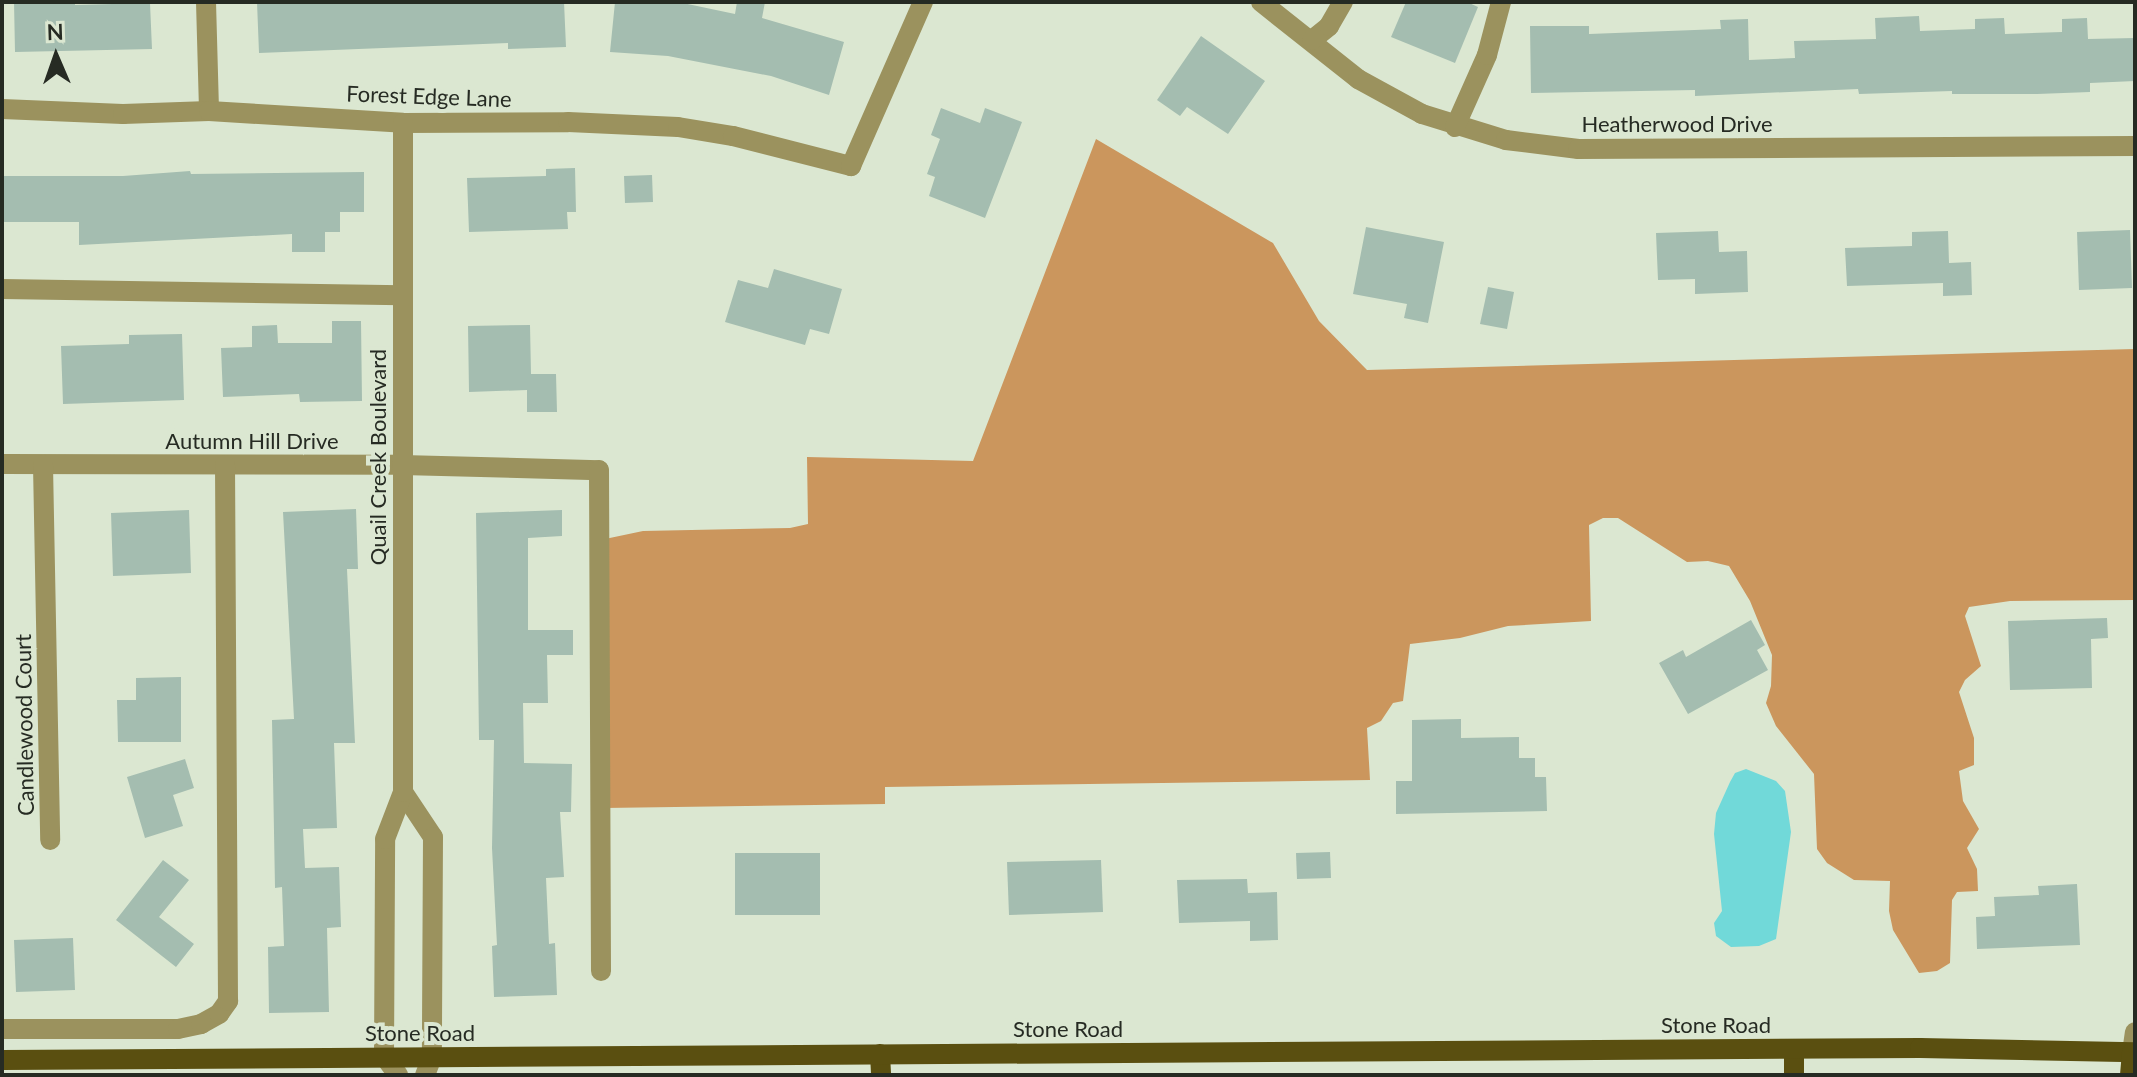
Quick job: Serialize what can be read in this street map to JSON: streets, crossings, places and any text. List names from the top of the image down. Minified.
{"streets":{"main road":["Stone Road"],"street":["Forest Edge Lane","Heatherwood Drive","Autumn Hill Drive","Quail Creek Boulevard","Candlewood Court"]},"crossings":[["Forest Edge Lane","Quail Creek Boulevard"],["Autumn Hill Drive","Quail Creek Boulevard"],["Autumn Hill Drive","Candlewood Court"],["Quail Creek Boulevard","Stone Road"]],"north":"top"}
